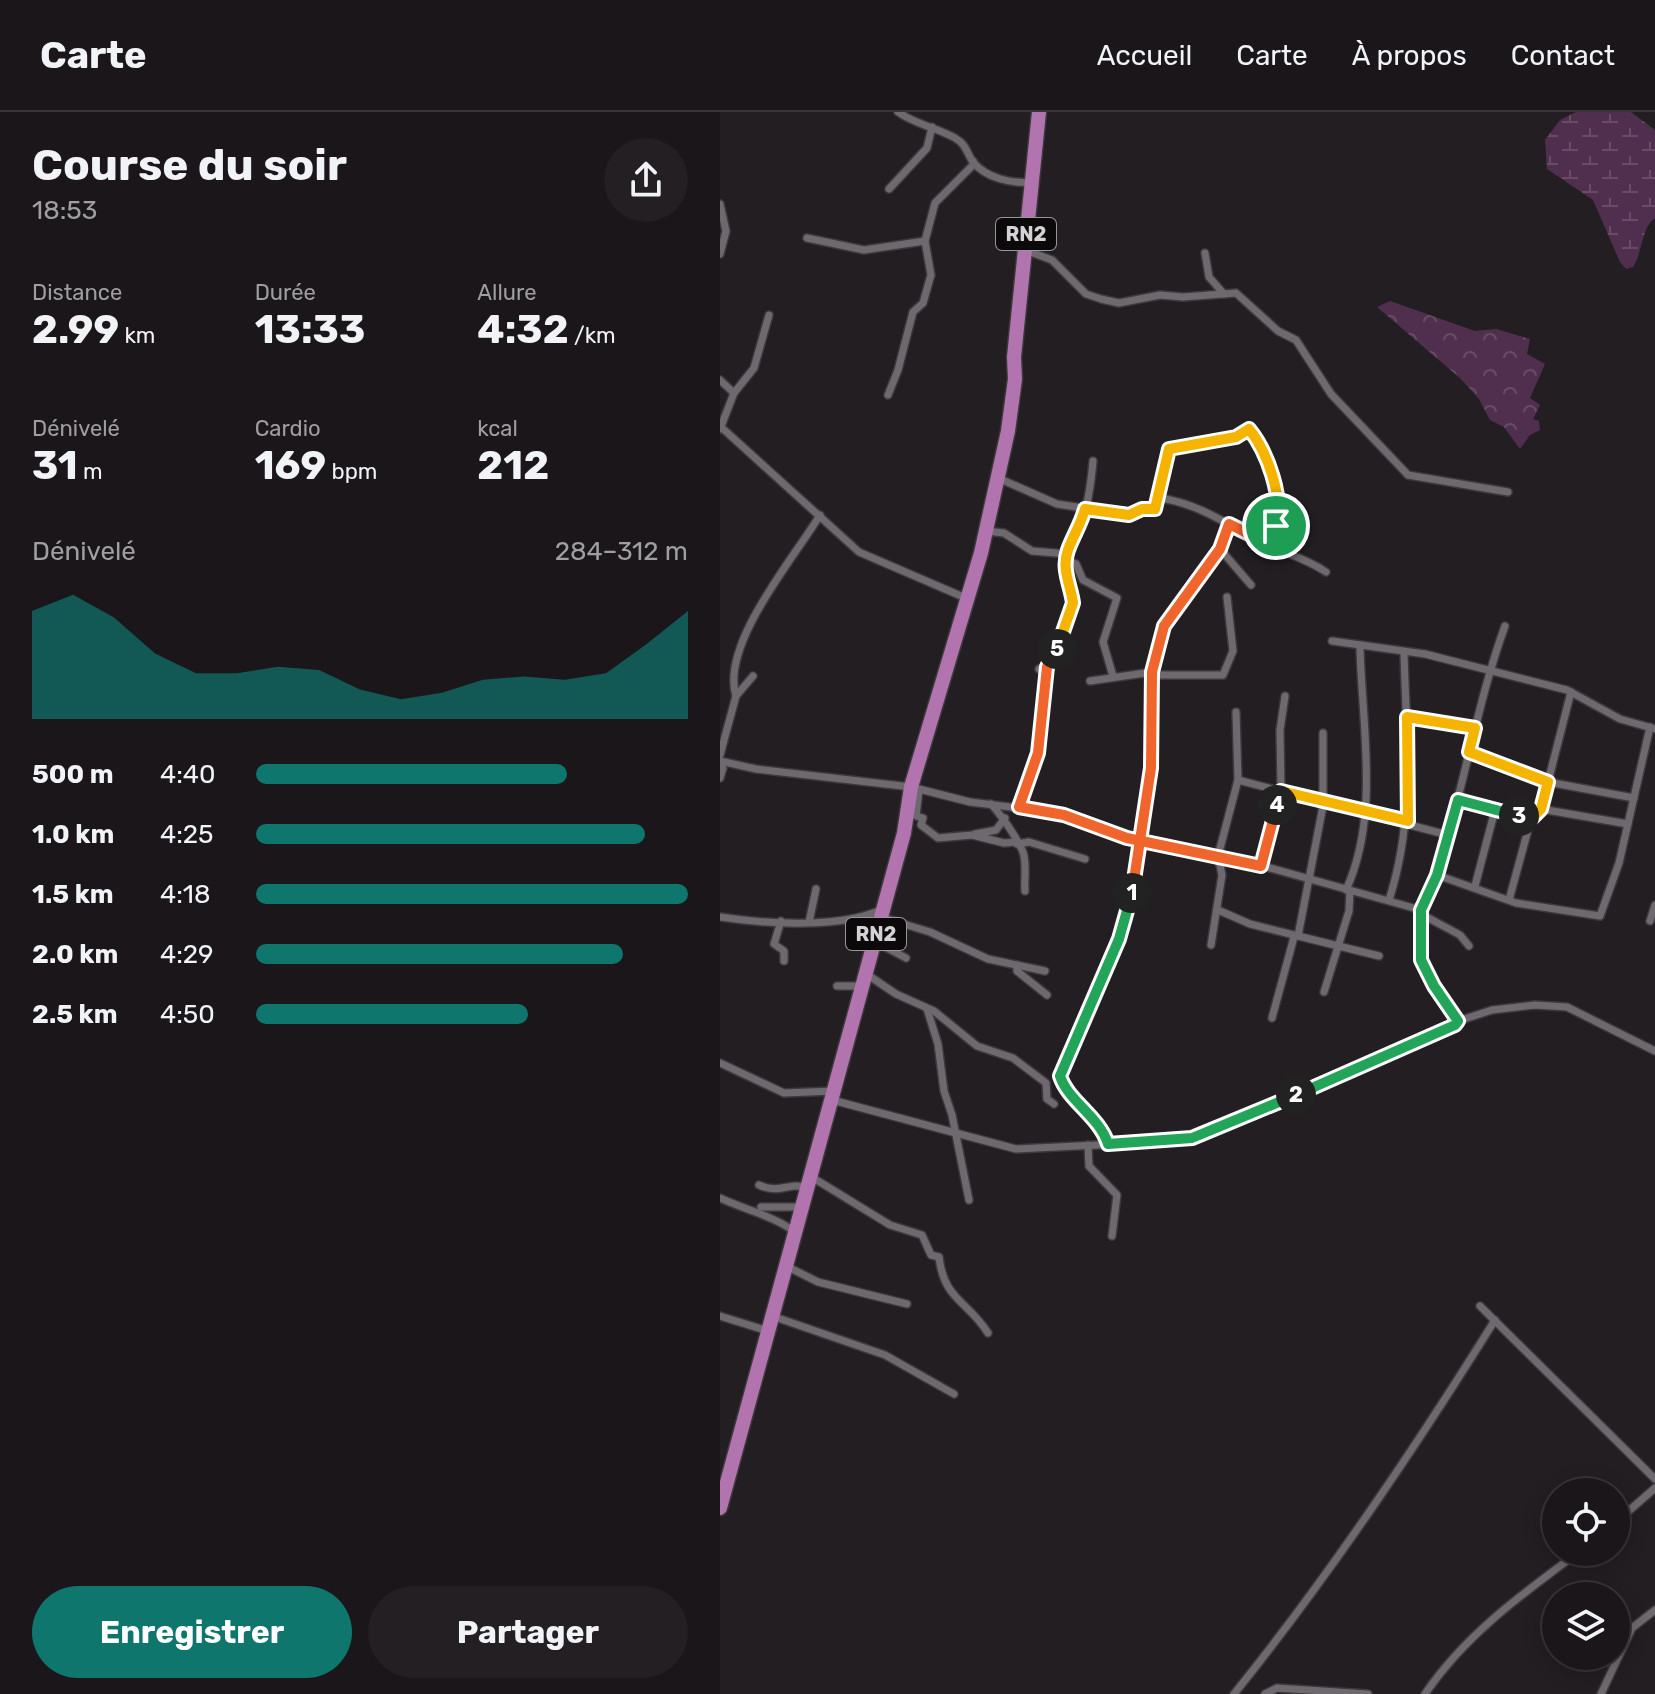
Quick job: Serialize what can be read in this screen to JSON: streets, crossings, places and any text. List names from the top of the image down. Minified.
{"streets":{"highway":["RN2"]},"page":{"header":"Carte","nav":["Accueil","Carte","À propos","Contact"],"heading":["Course du soir","18:53"],"stats":[["Distance","2.99 km"],["Durée","13:33"],["Allure","4:32 /km"],["Dénivelé","31 m"],["Cardio","169 bpm"],["kcal","212"]],"chart":["Dénivelé","284–312 m"],"pins":["5","4","3","1","2"],"list":[{"name":"500 m","note":"4:40"},{"name":"1.0 km","note":"4:25"},{"name":"1.5 km","note":"4:18"},{"name":"2.0 km","note":"4:29"},{"name":"2.5 km","note":"4:50"}],"buttons":["Enregistrer","Partager"]}}
